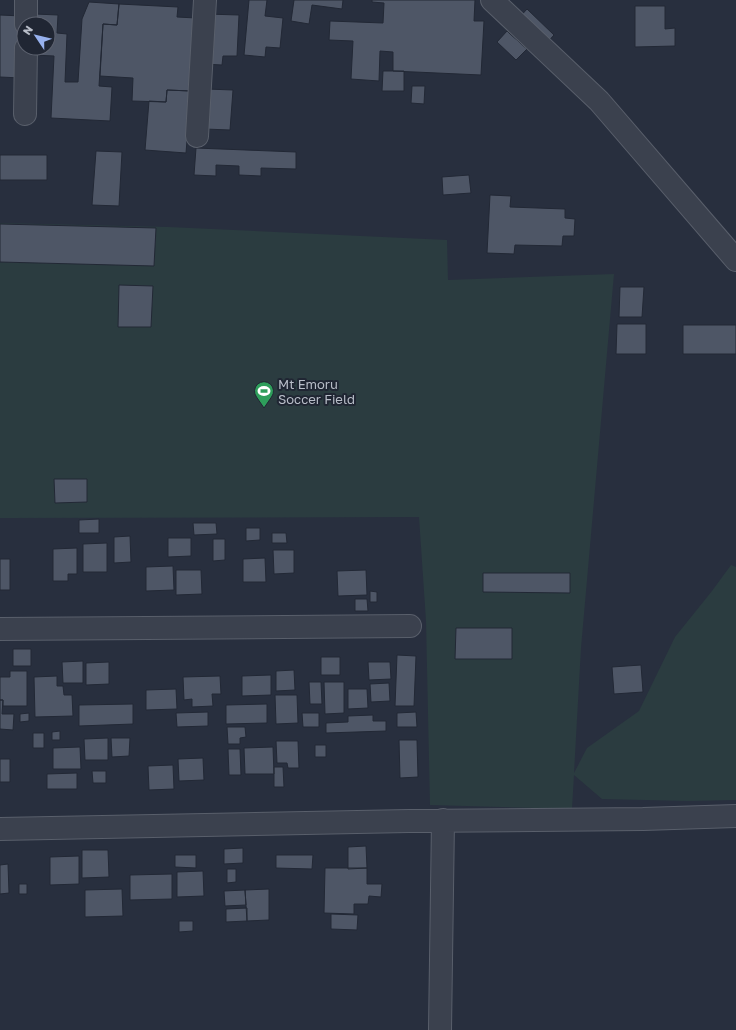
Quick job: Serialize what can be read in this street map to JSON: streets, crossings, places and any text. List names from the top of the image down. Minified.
{"places":{"sports":["Mt Emoru Soccer Field"]},"north":"top left"}
